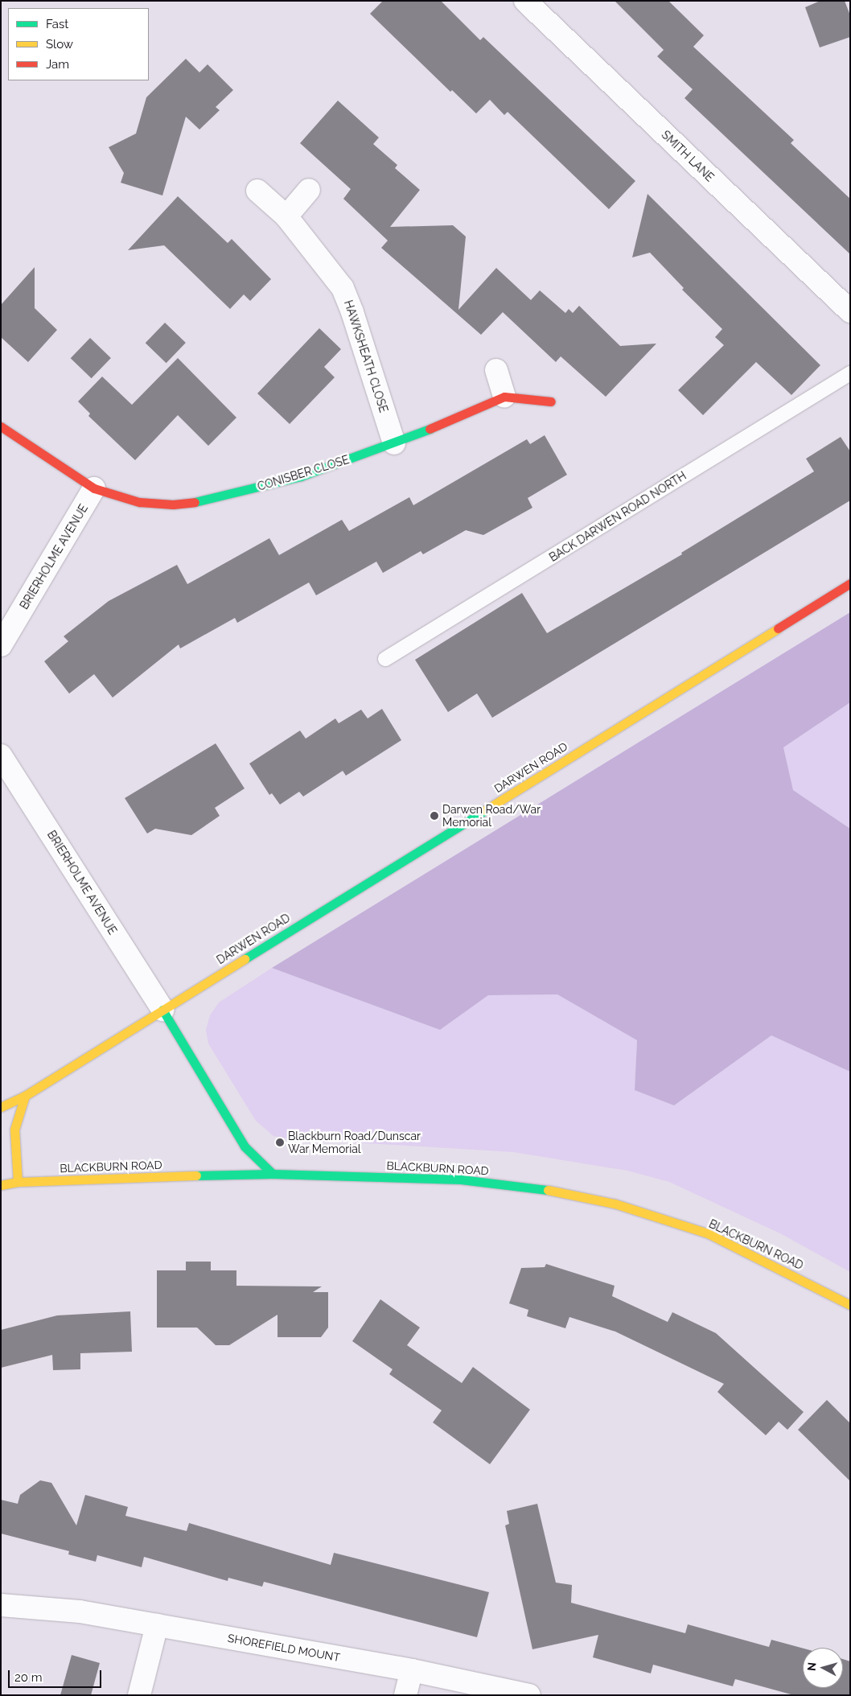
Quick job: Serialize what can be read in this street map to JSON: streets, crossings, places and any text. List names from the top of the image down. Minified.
{"streets":{"main road":["CONISBER CLOSE","DARWEN ROAD","BLACKBURN ROAD"],"street":["SMITH LANE","HAWKSHEATH CLOSE","BRIERHOLME AVENUE","SHOREFIELD MOUNT"],"lane":["BACK DARWEN ROAD NORTH"]},"crossings":[["HAWKSHEATH CLOSE","CONISBER CLOSE"],["CONISBER CLOSE","BRIERHOLME AVENUE"],["BRIERHOLME AVENUE","DARWEN ROAD"]],"places":["Darwen Road/War Memorial","Blackburn Road/Dunscar War Memorial"],"legend":["Fast","Slow","Jam"],"scale_bar":"20 m","north":"left"}
